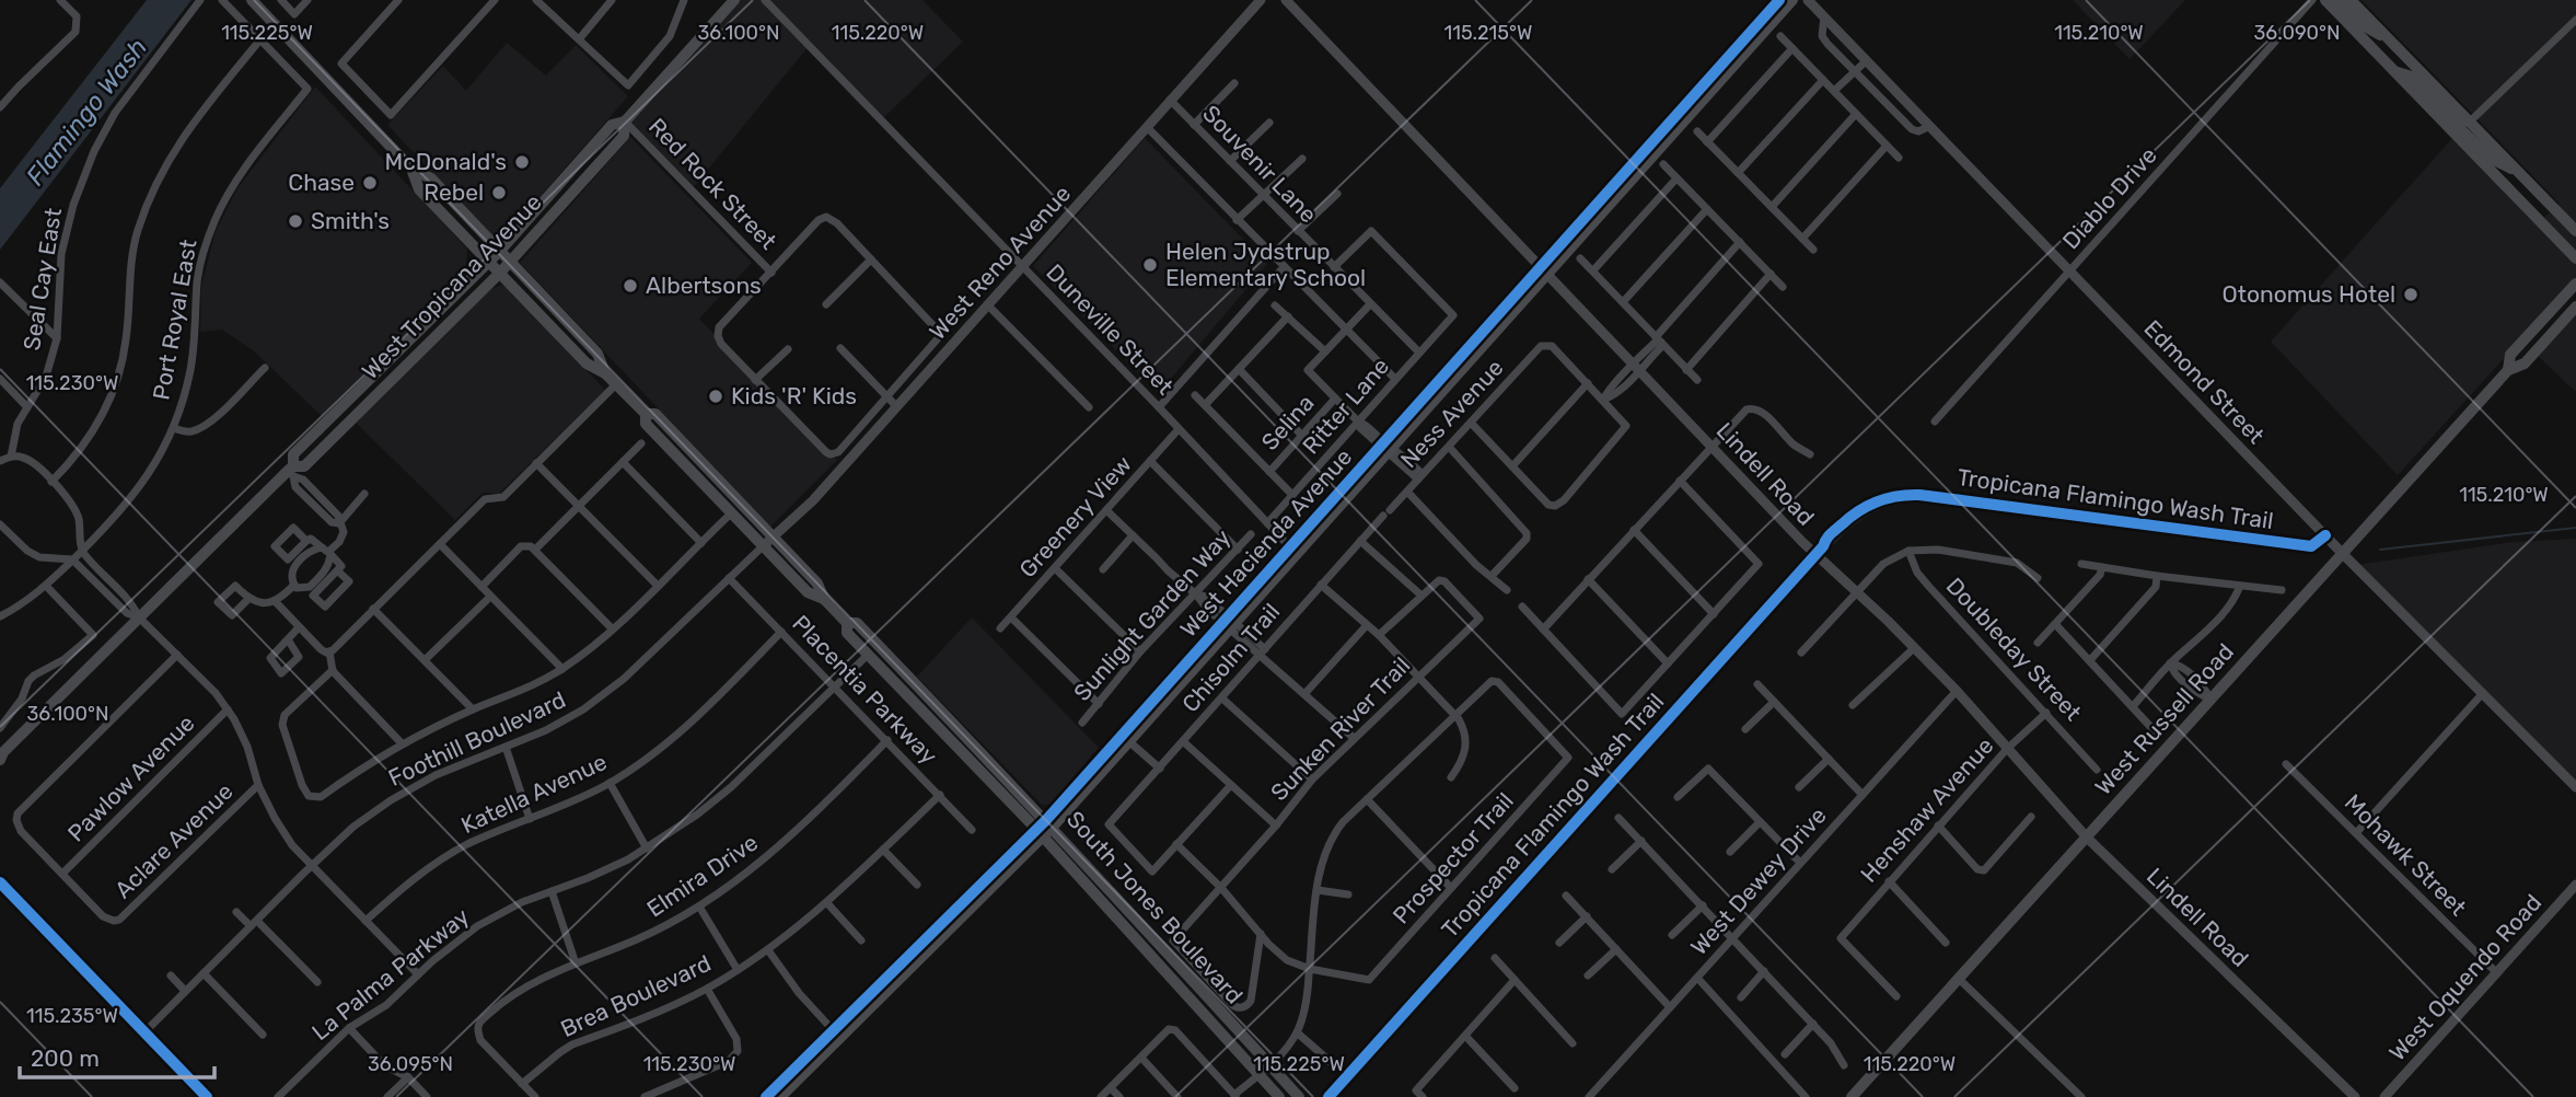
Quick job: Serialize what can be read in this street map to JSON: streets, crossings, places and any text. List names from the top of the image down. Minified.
{"streets":{"main road":["West Tropicana Avenue","West Hacienda Avenue","West Russell Road","South Jones Boulevard"],"street":["Souvenir Lane","Red Rock Street","Diablo Drive","West Reno Avenue","Seal Cay East","Port Royal East","Duneville Street","Edmond Street","Ritter Lane","Ness Avenue","Selina","Lindell Road","Greenery View","Sunlight Garden Way","Doubleday Street","Chisolm Trail","Placentia Parkway","Sunken River Trail","Foothill Boulevard","Pawlow Avenue","Katella Avenue","Henshaw Avenue","Aclare Avenue","Mohawk Street","Prospector Trail","Elmira Drive","West Dewey Drive","La Palma Parkway","West Oquendo Road","Brea Boulevard"],"cycle path":["Tropicana Flamingo Wash Trail"]},"crossings":[["Souvenir Lane","West Reno Avenue"],["Souvenir Lane","Ritter Lane"],["Red Rock Street","West Tropicana Avenue"],["Diablo Drive","Edmond Street"],["West Reno Avenue","Duneville Street"],["West Reno Avenue","Foothill Boulevard"],["West Reno Avenue","South Jones Boulevard"],["West Tropicana Avenue","South Jones Boulevard"],["Duneville Street","Ritter Lane"],["Duneville Street","Greenery View"],["Duneville Street","West Hacienda Avenue"],["Edmond Street","West Russell Road"],["Ness Avenue","Chisolm Trail"],["Lindell Road","West Hacienda Avenue"],["Lindell Road","West Russell Road"],["Lindell Road","Henshaw Avenue"],["Lindell Road","West Dewey Drive"],["West Hacienda Avenue","South Jones Boulevard"],["Doubleday Street","Henshaw Avenue"],["Placentia Parkway","Foothill Boulevard"],["Placentia Parkway","Katella Avenue"],["Placentia Parkway","Elmira Drive"],["Placentia Parkway","La Palma Parkway"],["Placentia Parkway","Brea Boulevard"],["Foothill Boulevard","South Jones Boulevard"],["Pawlow Avenue","Aclare Avenue"],["Mohawk Street","West Oquendo Road"],["Elmira Drive","Brea Boulevard"],["South Jones Boulevard","La Palma Parkway"]],"water":["Flamingo Wash"],"places":["McDonald's","Chase","Rebel","Smith's","Helen Jydstrup Elementary School","Albertsons","Otonomus Hotel","Kids 'R' Kids"],"scale_bar":"200 m","coordinates":["36.100°N","36.090°N","115.225°W","115.220°W","115.215°W","115.210°W","115.230°W","115.235°W","36.095°N"]}
